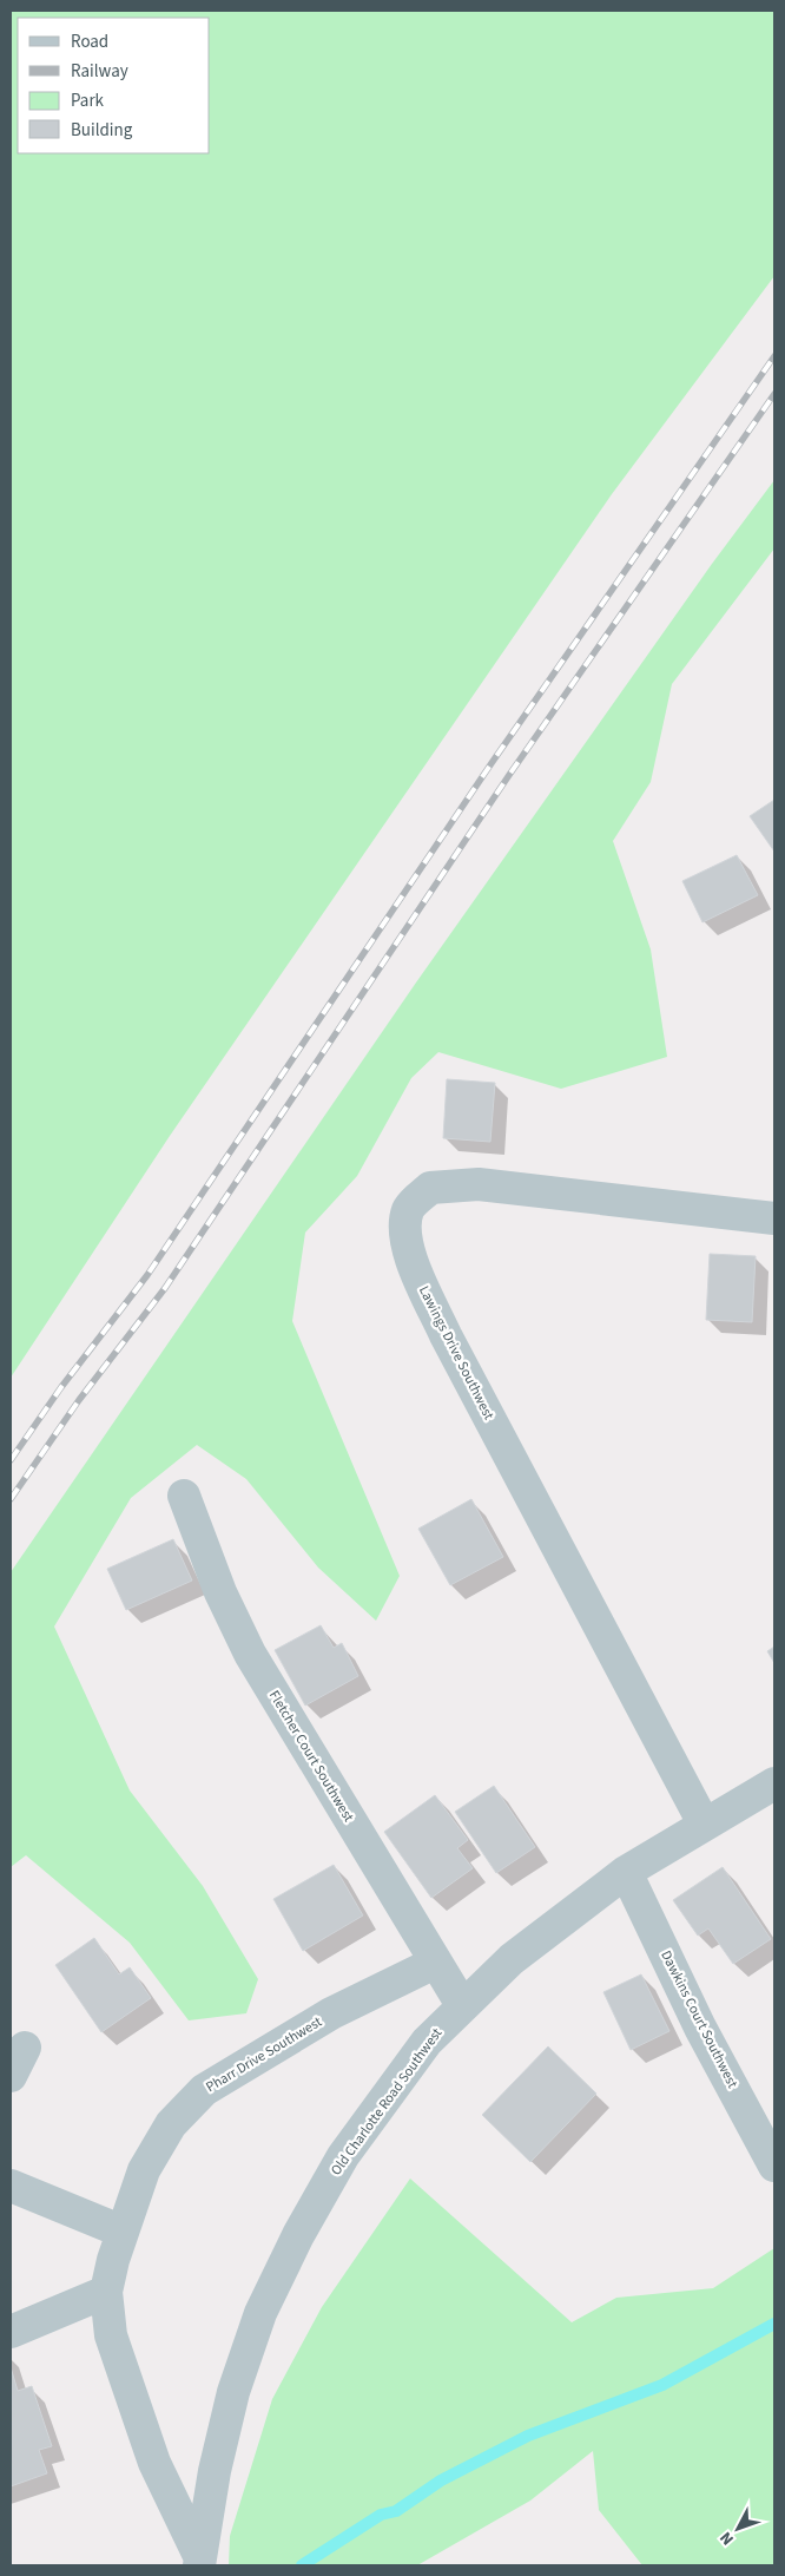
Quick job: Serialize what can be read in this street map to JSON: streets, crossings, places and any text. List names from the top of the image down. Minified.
{"streets":{"street":["Lawings Drive Southwest","Fletcher Court Southwest","Dawkins Court Southwest","Pharr Drive Southwest","Old Charlotte Road Southwest"]},"crossings":[["Lawings Drive Southwest","Old Charlotte Road Southwest"],["Fletcher Court Southwest","Pharr Drive Southwest"],["Fletcher Court Southwest","Old Charlotte Road Southwest"],["Dawkins Court Southwest","Old Charlotte Road Southwest"],["Pharr Drive Southwest","Old Charlotte Road Southwest"]],"legend":["Road","Railway","Park","Building"],"north":"bottom left"}
